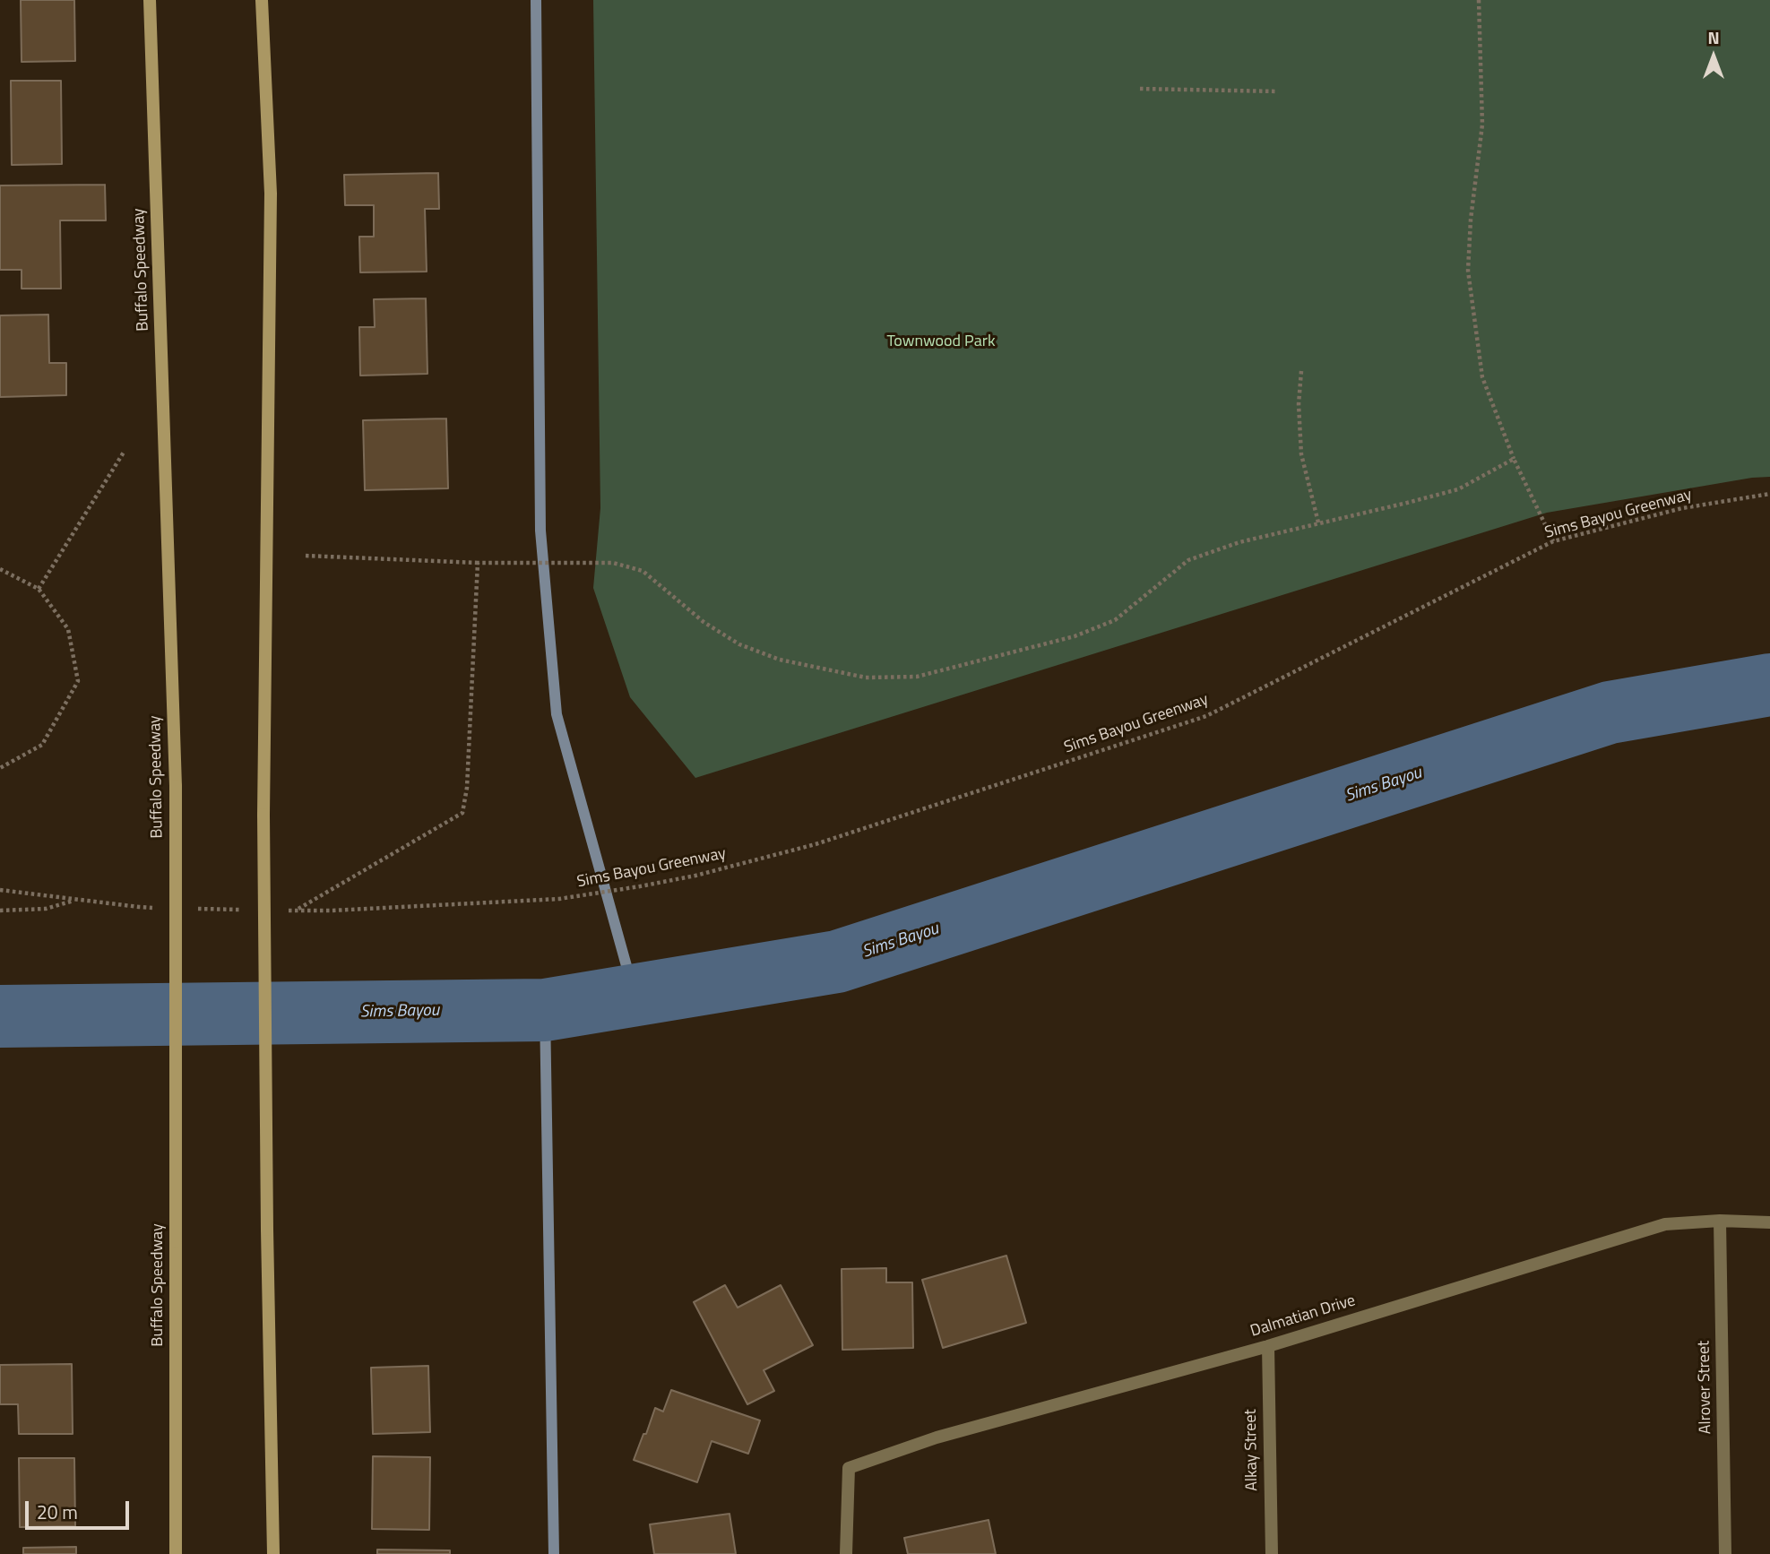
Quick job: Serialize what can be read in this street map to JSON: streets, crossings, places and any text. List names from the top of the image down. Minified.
{"streets":{"main road":["Buffalo Speedway"],"street":["Dalmatian Drive","Alrover Street","Alkay Street"],"path":["Sims Bayou Greenway"]},"crossings":[["Dalmatian Drive","Alrover Street"],["Dalmatian Drive","Alkay Street"]],"water":["Sims Bayou"],"parks":["Townwood Park"],"scale_bar":"20 m","north":"top"}
